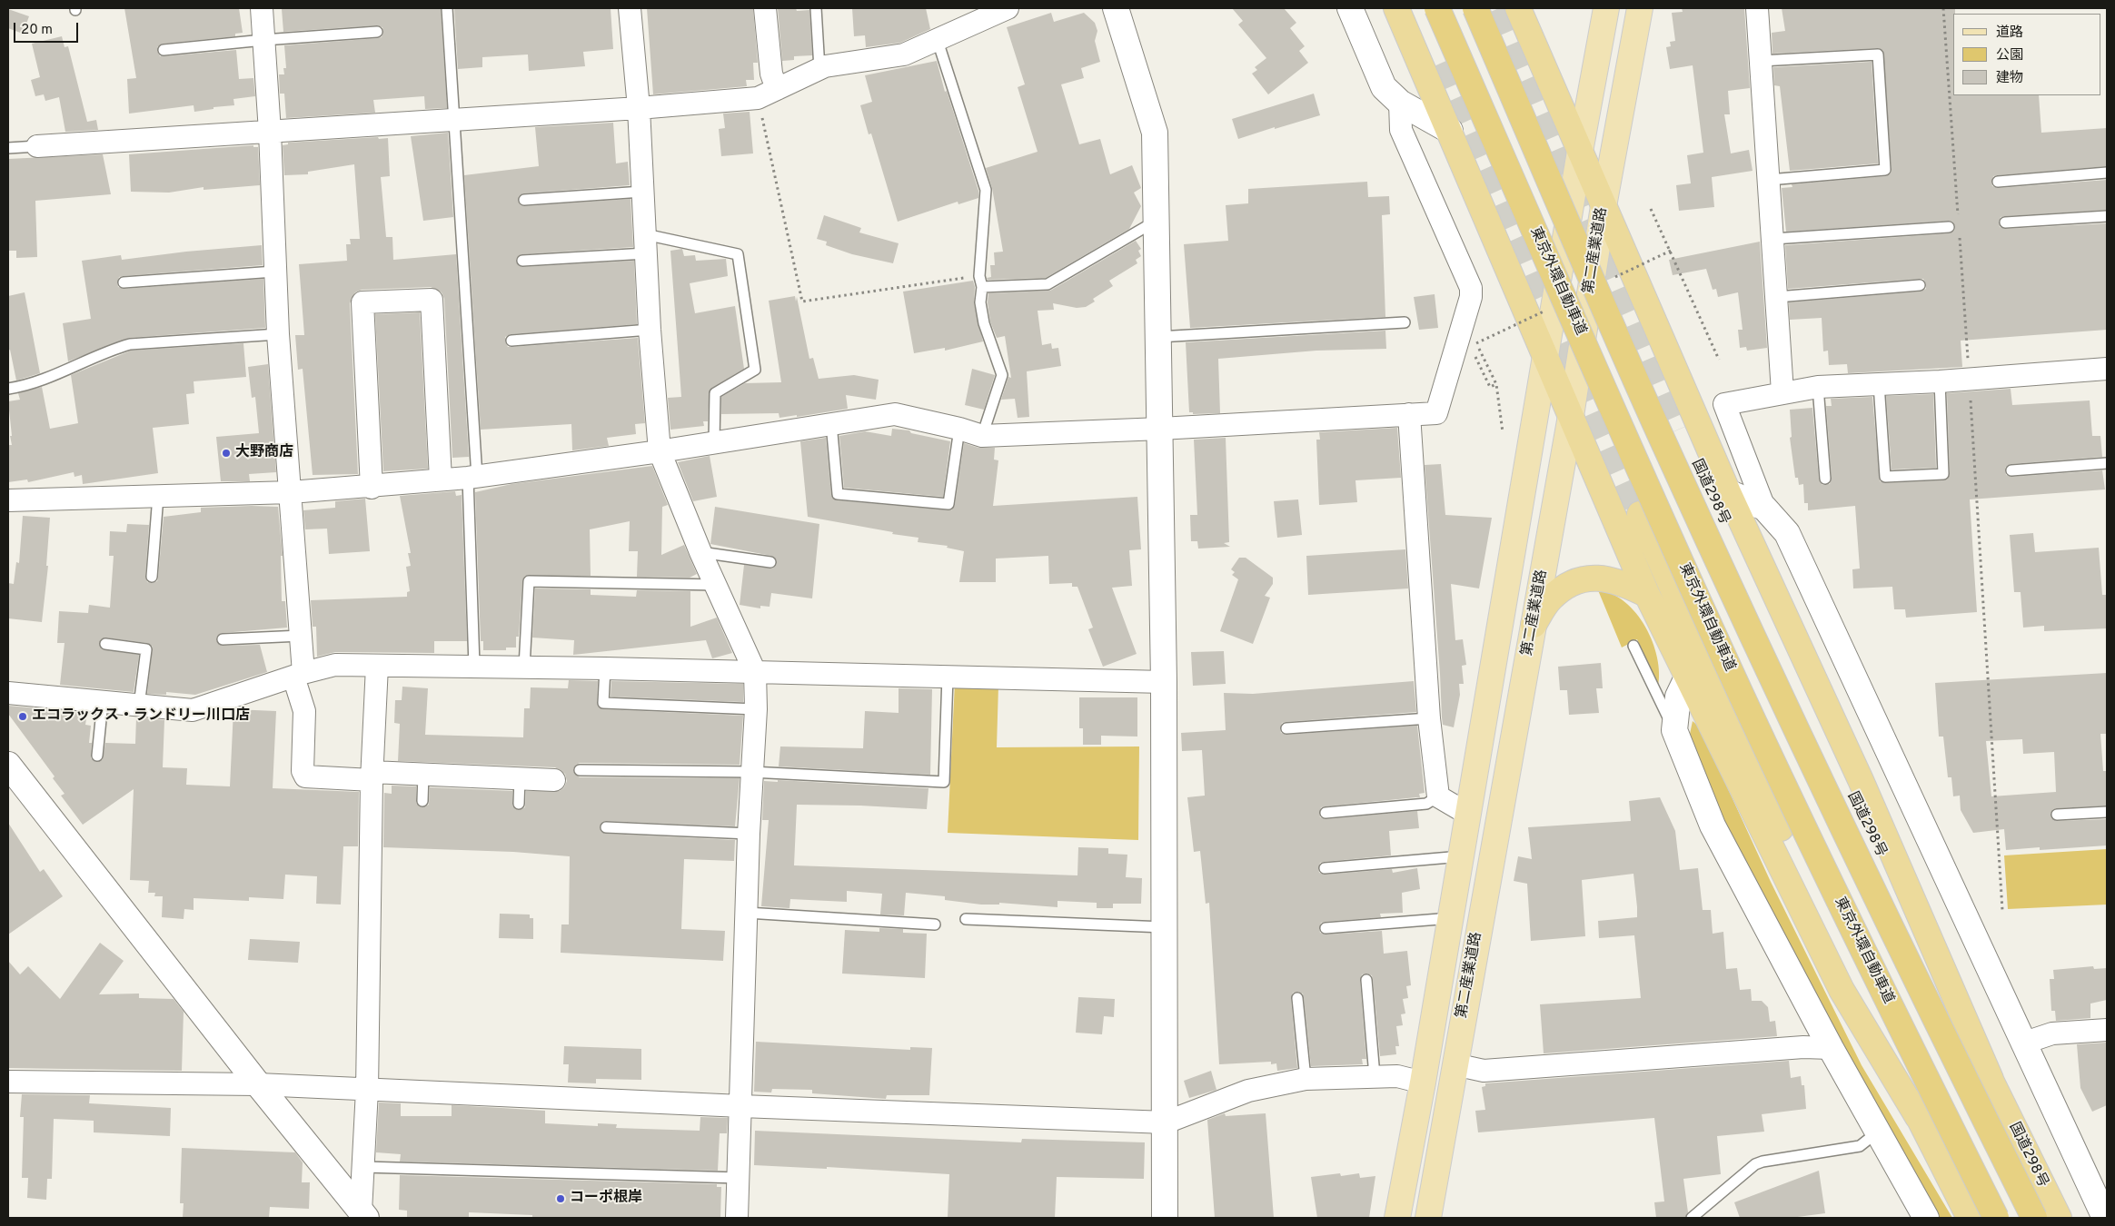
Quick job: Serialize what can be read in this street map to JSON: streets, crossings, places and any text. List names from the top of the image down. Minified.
{"streets":{"highway":["東京外環自動車道","国道298号"],"main road":["第二産業道路"]},"places":["大野商店","エコラックス・ランドリー川口店","コーポ根岸"],"legend":["道路","公園","建物"],"scale_bar":"20 m"}
